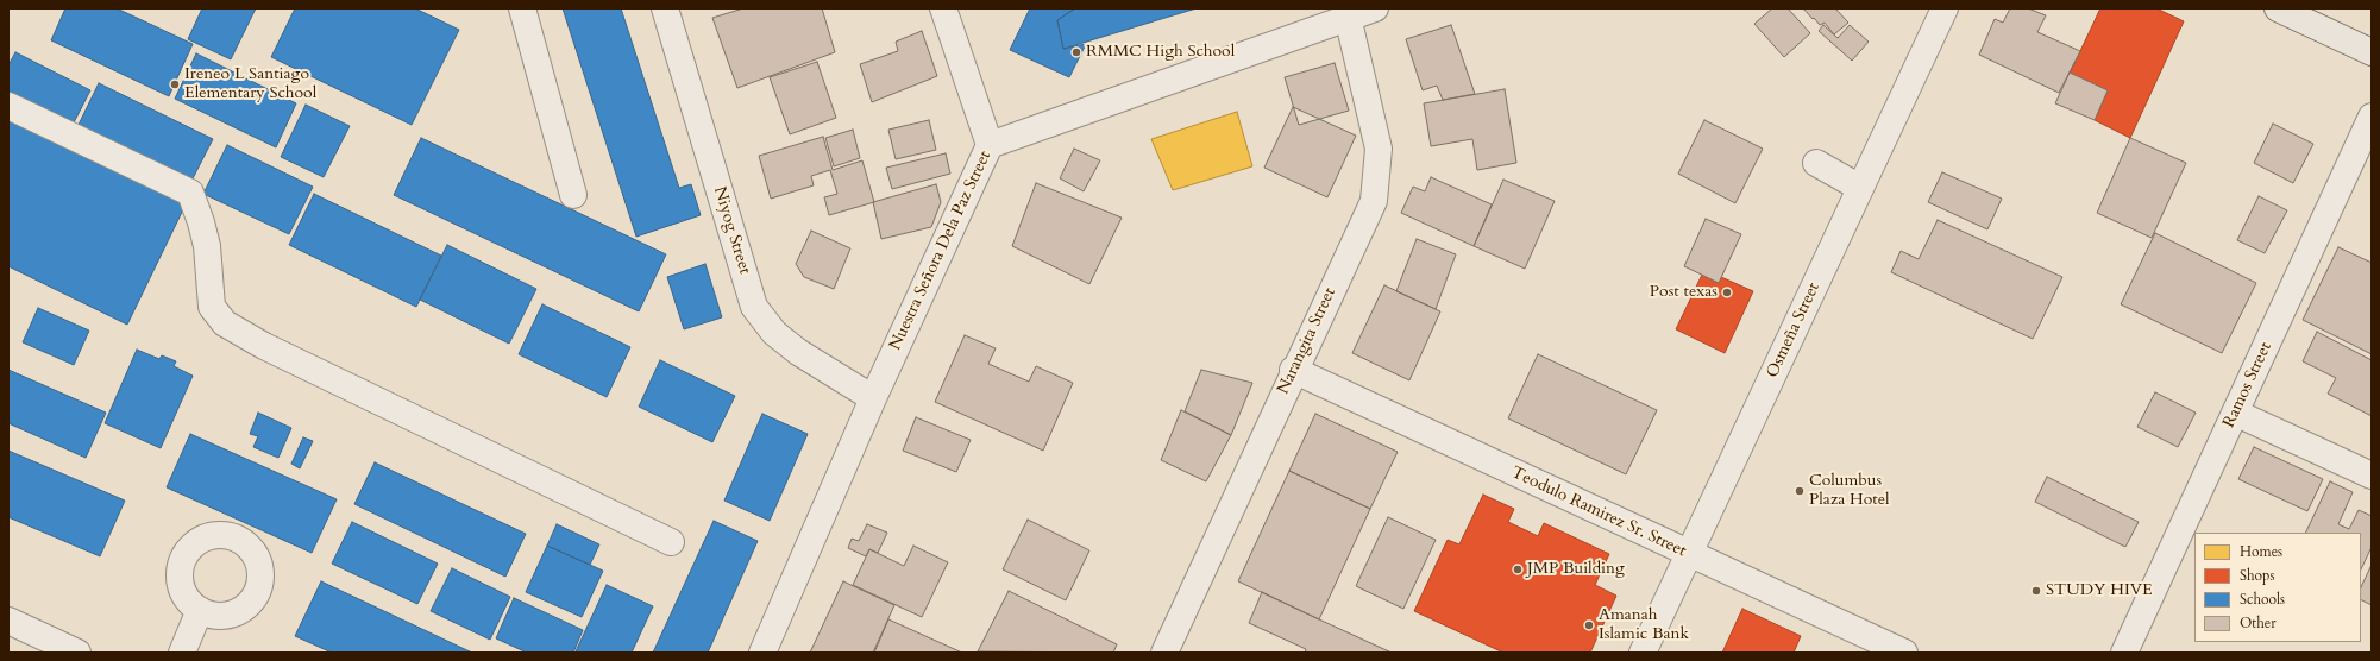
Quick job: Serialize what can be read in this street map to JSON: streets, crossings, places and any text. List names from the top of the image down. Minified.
{"streets":{"street":["Niyog Street","Nuestra Señora Dela Paz Street","Osmeña Street","Narangita Street","Ramos Street","Teodulo Ramirez Sr. Street"]},"crossings":[["Niyog Street","Nuestra Señora Dela Paz Street"],["Nuestra Señora Dela Paz Street","Narangita Street"],["Osmeña Street","Teodulo Ramirez Sr. Street"],["Narangita Street","Teodulo Ramirez Sr. Street"]],"places":["RMMC High School","Ireneo L Santiago Elementary School","Post texas","Columbus Plaza Hotel","JMP Building","STUDY HIVE","Amanah Islamic Bank"],"legend":["Homes","Shops","Schools","Other"]}
